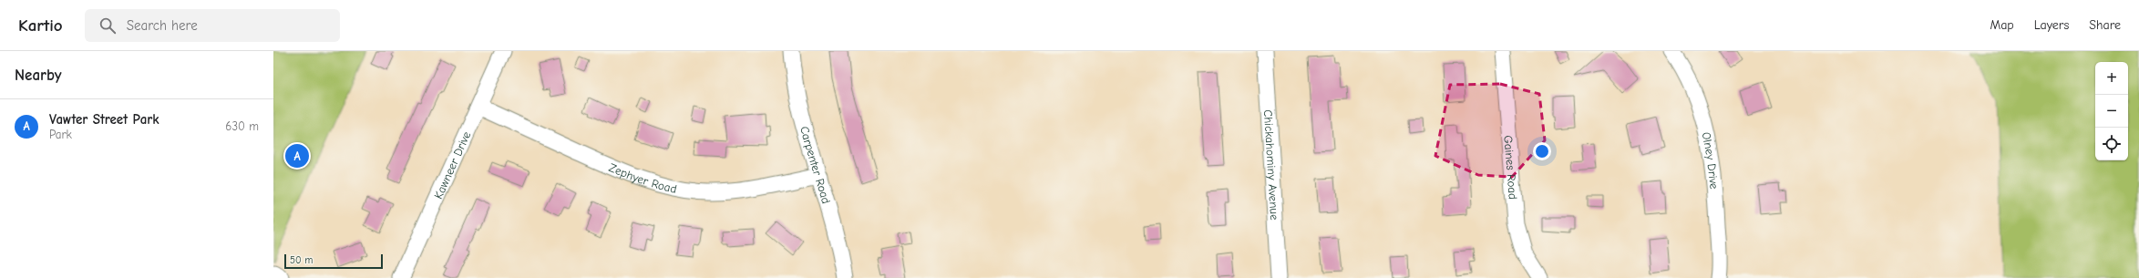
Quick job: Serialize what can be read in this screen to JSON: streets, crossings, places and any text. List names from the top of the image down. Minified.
{"streets":{"street":["Olney Drive","Kawneer Drive","Carpenter Road","Chickahominy Avenue","Gaines Road","Zephyer Road"]},"crossings":[["Kawneer Drive","Zephyer Road"],["Carpenter Road","Zephyer Road"]],"scale_bar":"50 m","page":{"header":"Kartio","search":"Search here","nav":["Map","Layers","Share"],"heading":"Nearby","map_buttons":["+","−"],"list":[{"mark":"A","name":"Vawter Street Park","note":"Park","value":"630 m"}],"pins":"A","scale":"50 m"}}
